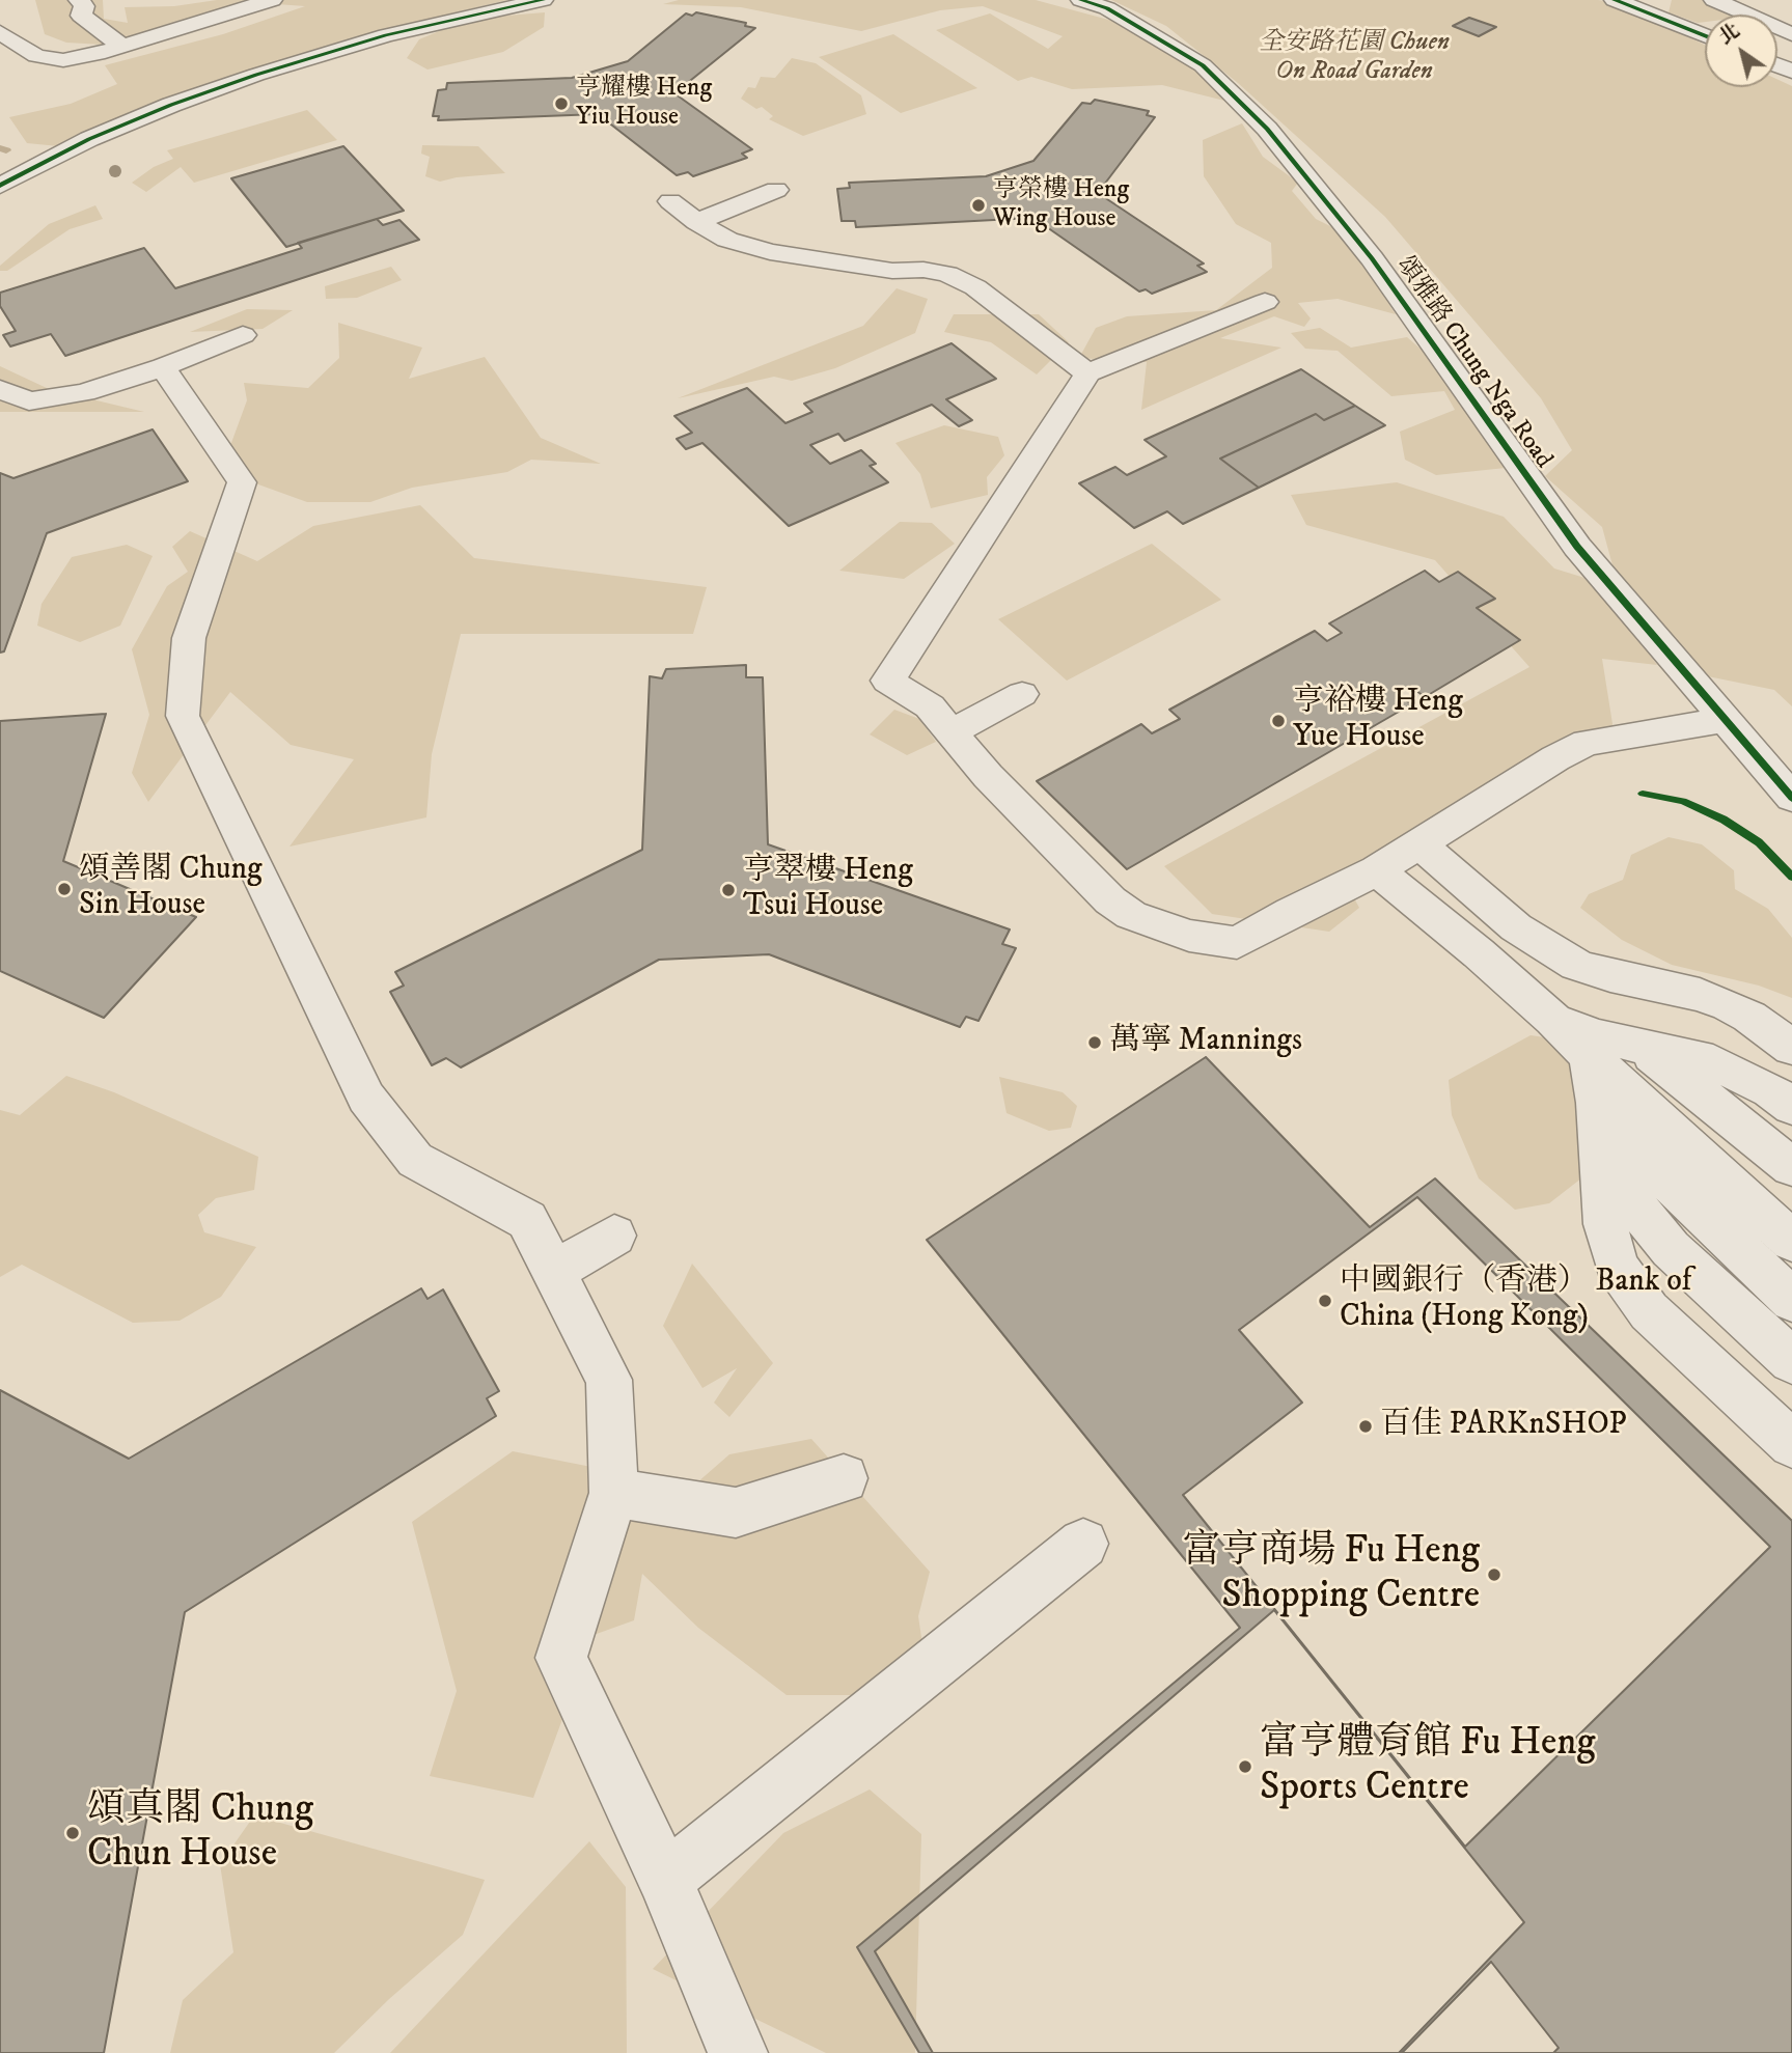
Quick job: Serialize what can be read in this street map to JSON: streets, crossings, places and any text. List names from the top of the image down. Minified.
{"streets":{"street":["頌雅路 Chung Nga Road"]},"parks":["全安路花園 Chuen On Road Garden"],"places":["亨耀樓 Heng Yiu House","亨榮樓 Heng Wing House","亨裕樓 Heng Yue House","頌善閣 Chung Sin House","亨翠樓 Heng Tsui House","萬寧 Mannings","中國銀行（香港） Bank of China (Hong Kong)","百佳 PARKnSHOP","富亨商場 Fu Heng Shopping Centre","富亨體育館 Fu Heng Sports Centre","頌真閣 Chung Chun House"],"north":"top left"}
